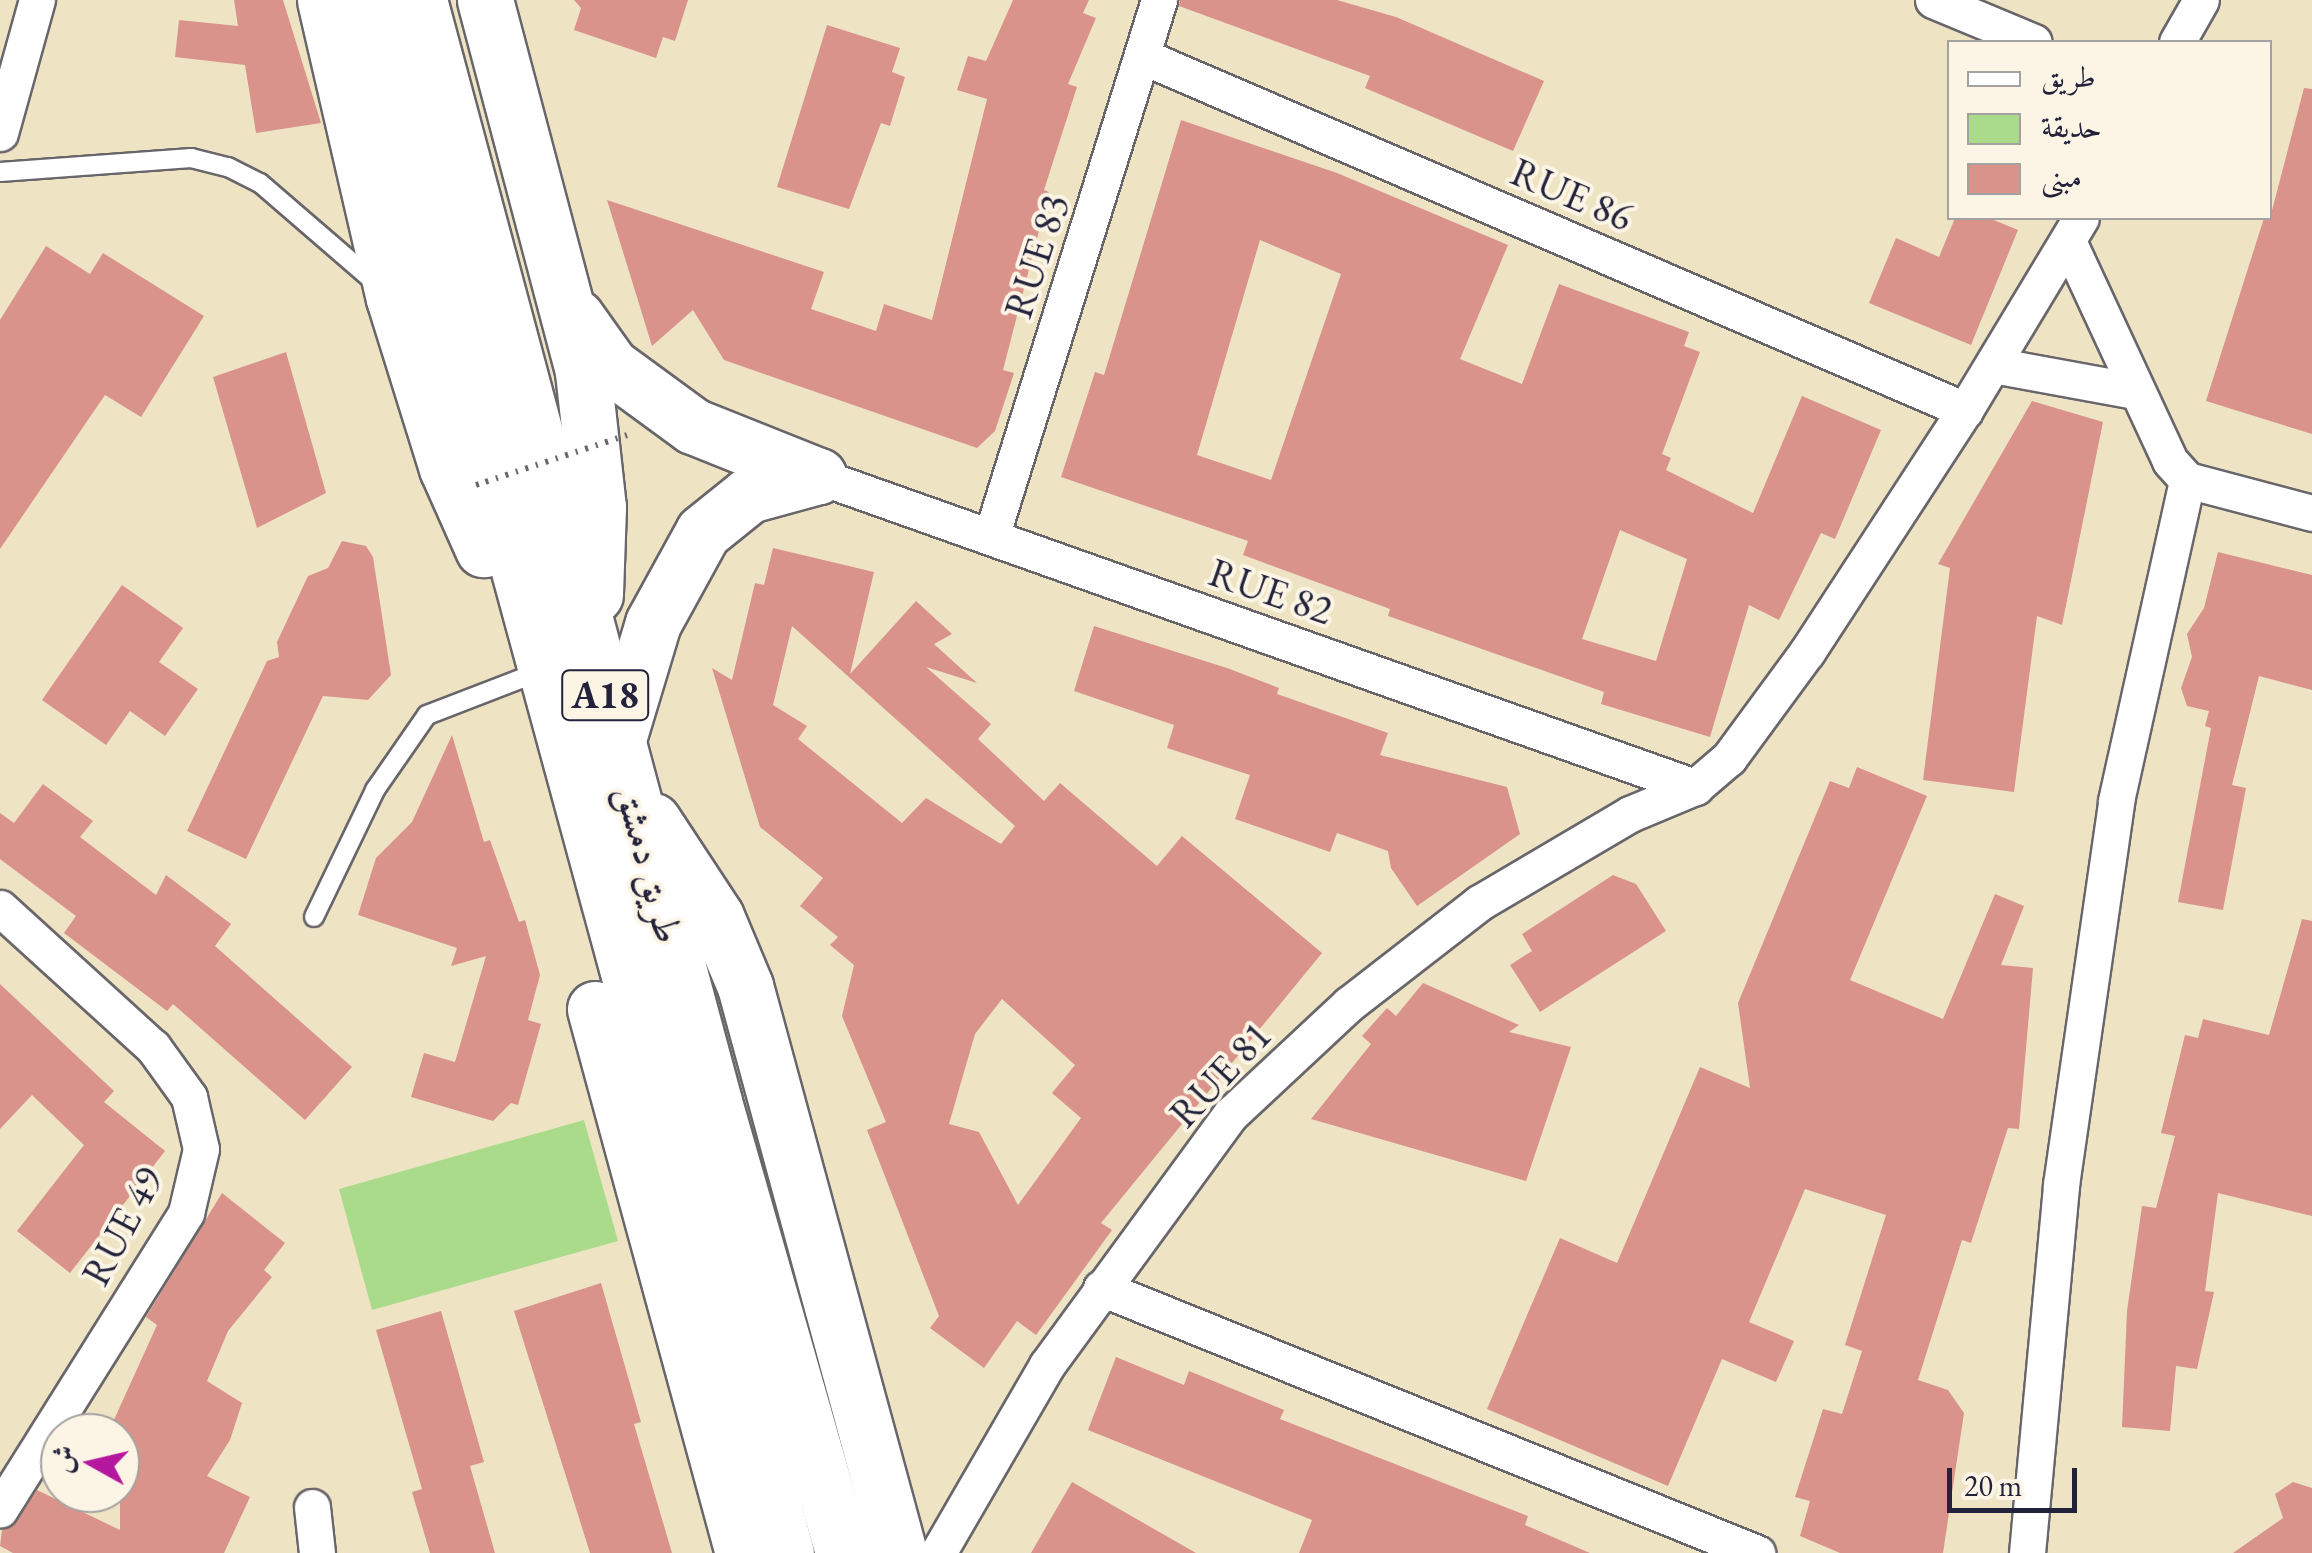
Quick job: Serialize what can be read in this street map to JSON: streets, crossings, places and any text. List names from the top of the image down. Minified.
{"streets":{"highway":["A18","طريق دمشق"],"street":["RUE 86","RUE 83","RUE 82","RUE 81","RUE 49"]},"crossings":[["RUE 86","RUE 83"],["RUE 83","RUE 82"],["RUE 82","RUE 81"]],"legend":["طريق","حديقة","مبنى"],"scale_bar":"20 m","north":"left"}
